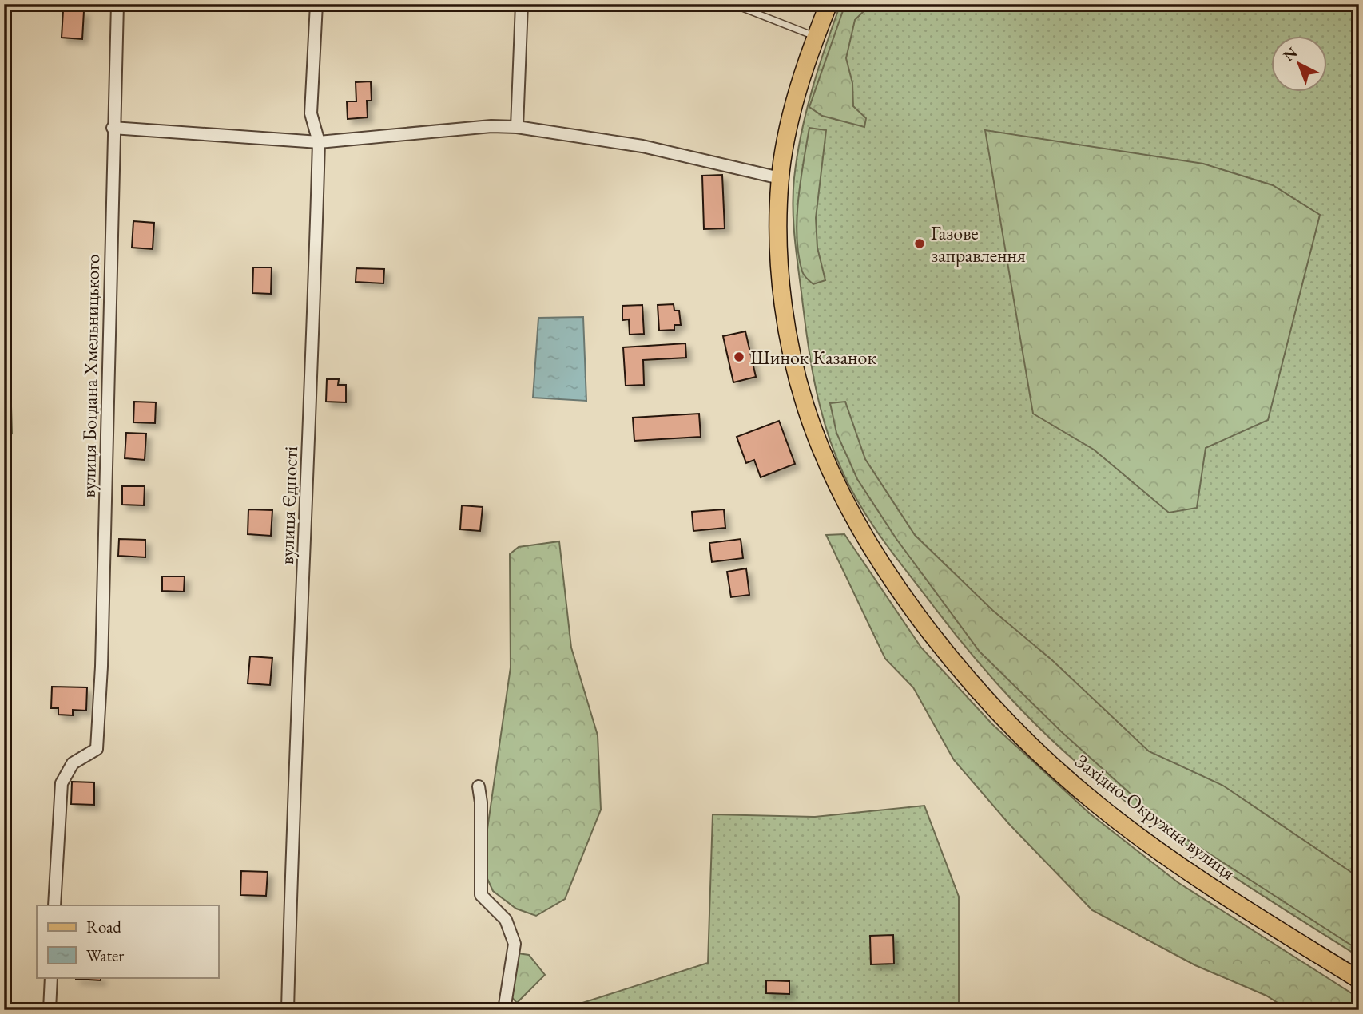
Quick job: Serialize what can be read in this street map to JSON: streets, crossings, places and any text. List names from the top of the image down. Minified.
{"streets":{"main road":["Західно-Окружна вулиця"],"street":["вулиця Богдана Хмельницького","вулиця Єдності"]},"places":["Газове заправлення","Шинок Казанок"],"legend":["Road","Water"],"north":"top left"}
